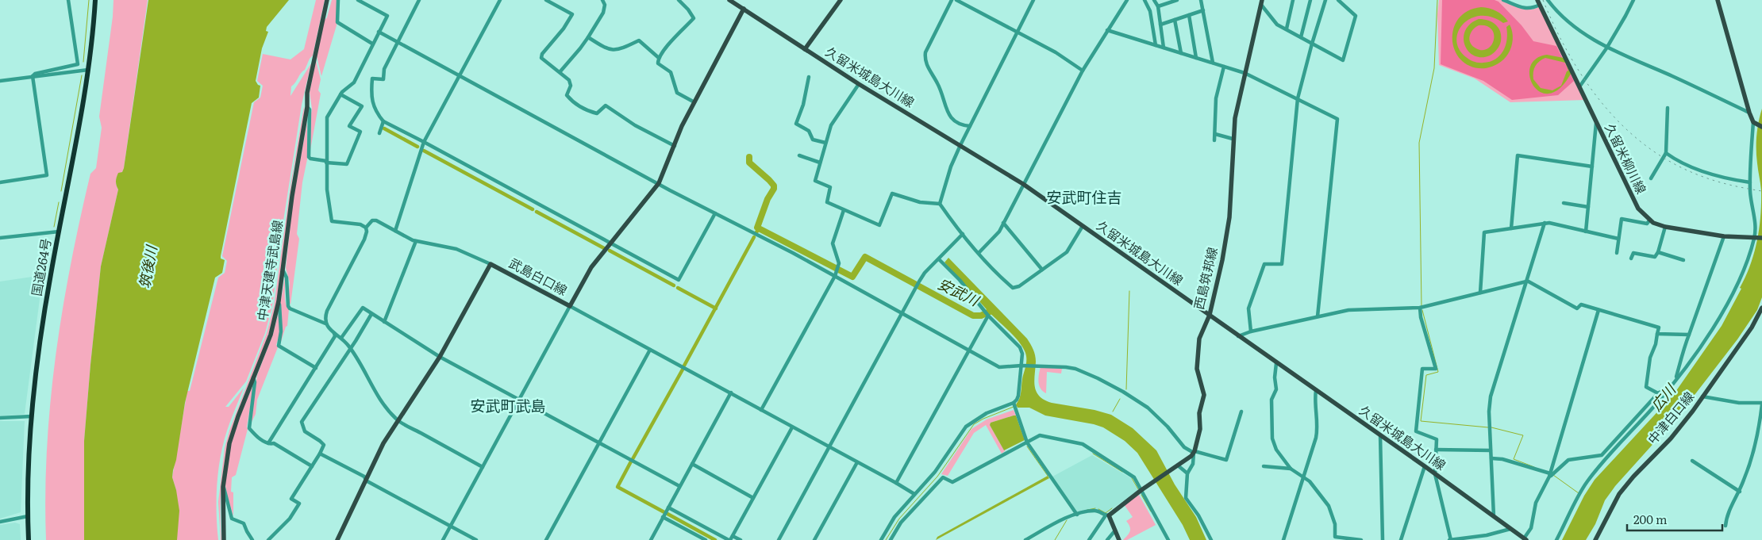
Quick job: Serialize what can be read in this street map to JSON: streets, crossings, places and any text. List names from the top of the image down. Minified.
{"streets":{"highway":["国道264号"],"main road":["久留米城島大川線","久留米柳川線","中津天建寺武島線","武島白口線","西島筑邦線","中津白口線"]},"crossings":[["久留米城島大川線","武島白口線"],["久留米城島大川線","西島筑邦線"]],"districts":["安武町住吉","安武町武島"],"water":["筑後川","安武川","広川"],"scale_bar":"200 m"}
